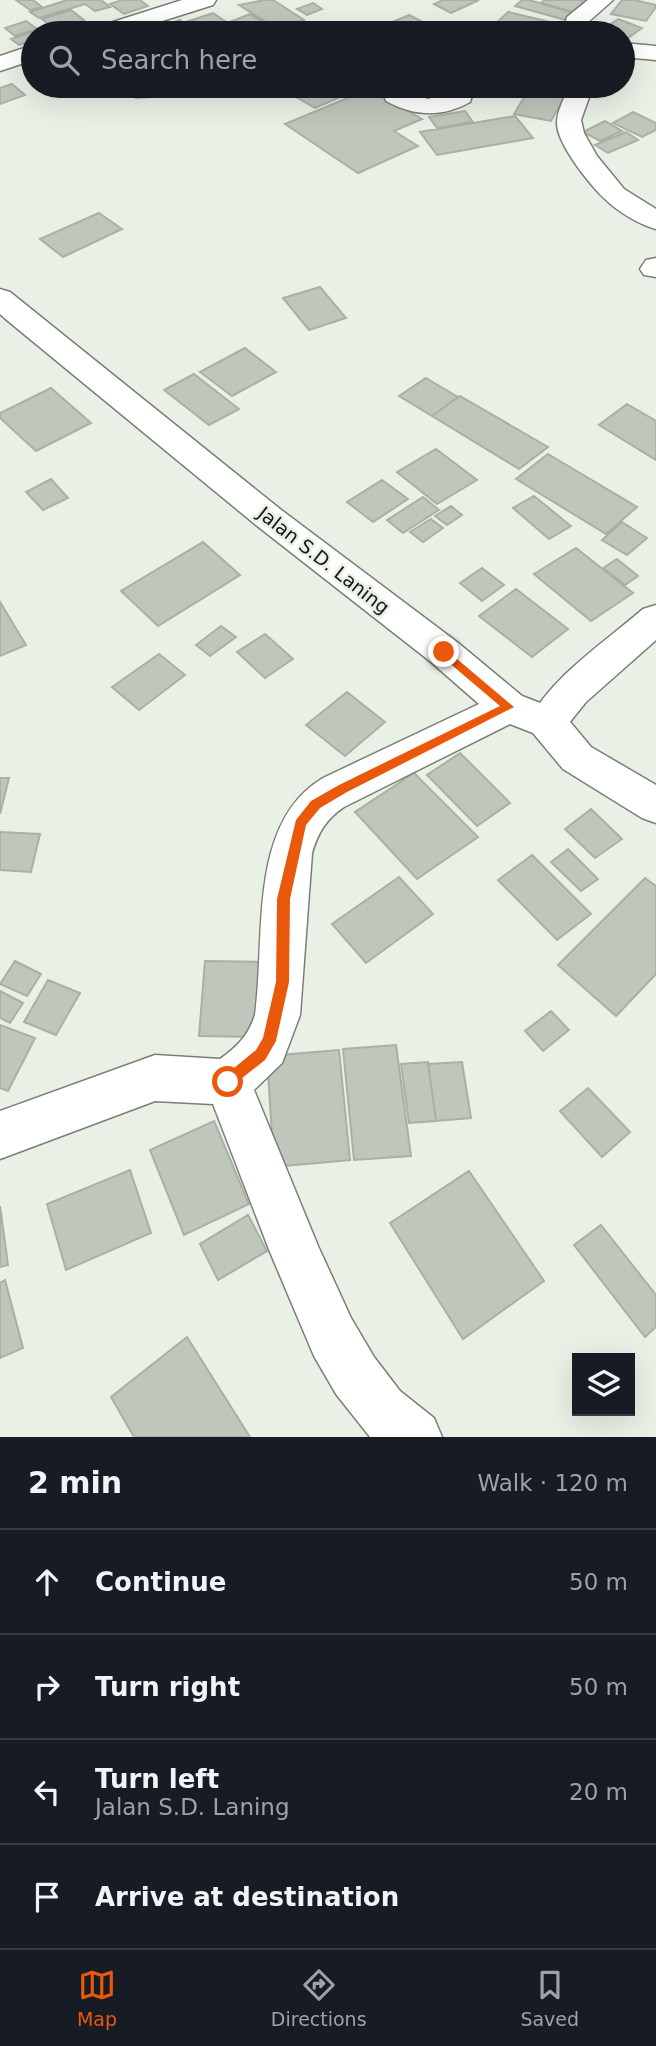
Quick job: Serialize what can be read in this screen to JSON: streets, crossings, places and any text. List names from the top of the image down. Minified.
{"streets":{"street":["Jalan S.D. Laning"]},"page":{"search":"Search here","heading":["2 min","Walk · 120 m"],"list":[["Continue","50 m"],["Turn right","50 m"],["Turn left","Jalan S.D. Laning","20 m"],"Arrive at destination"],"nav":["Map","Directions","Saved"]}}
